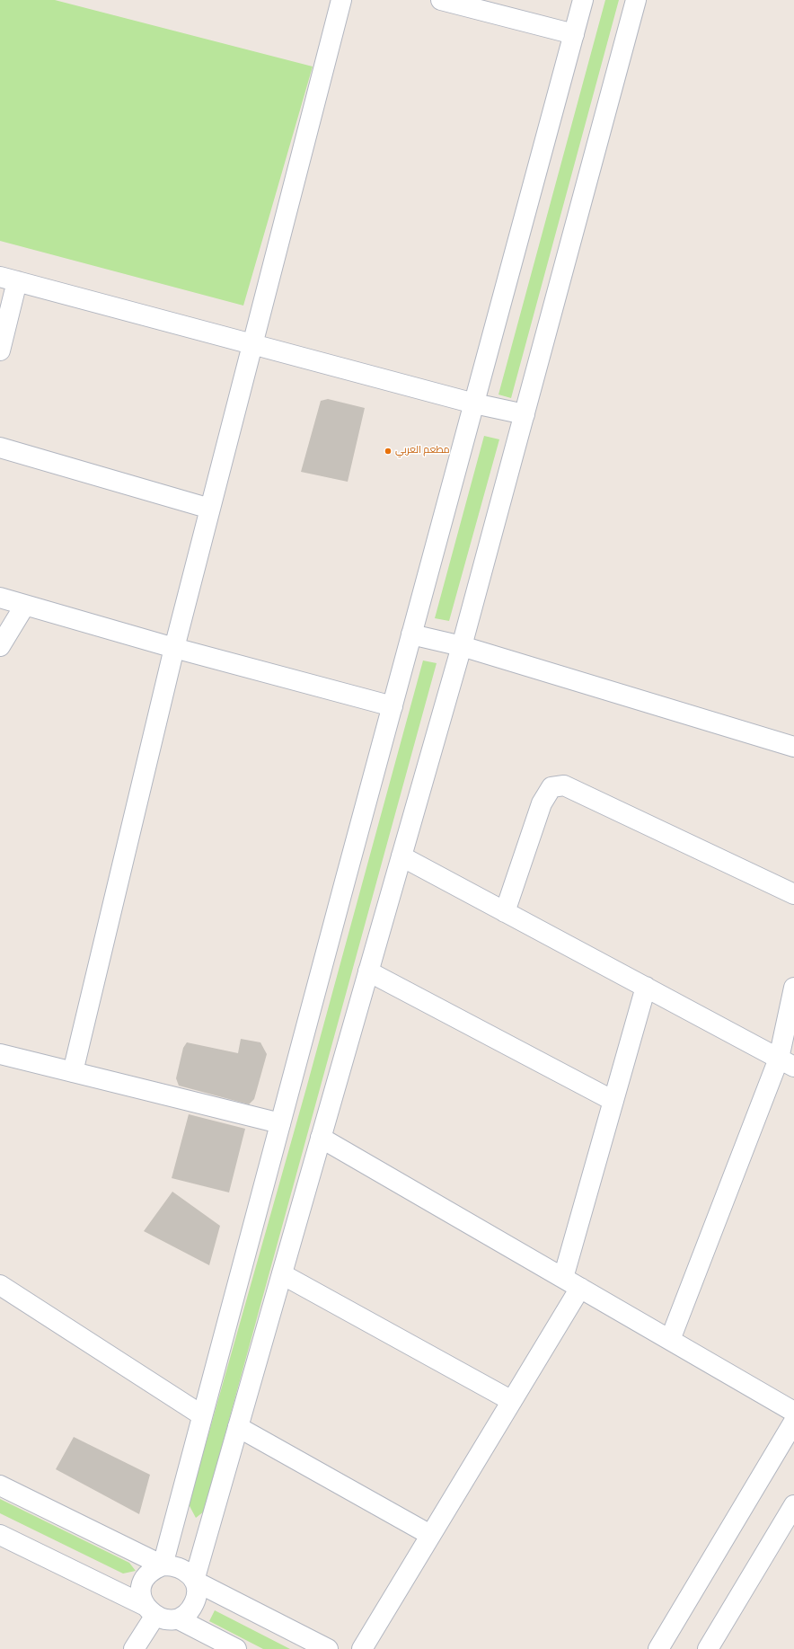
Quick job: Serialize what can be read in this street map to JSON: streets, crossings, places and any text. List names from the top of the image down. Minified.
{"places":["مطعم العربي"]}
